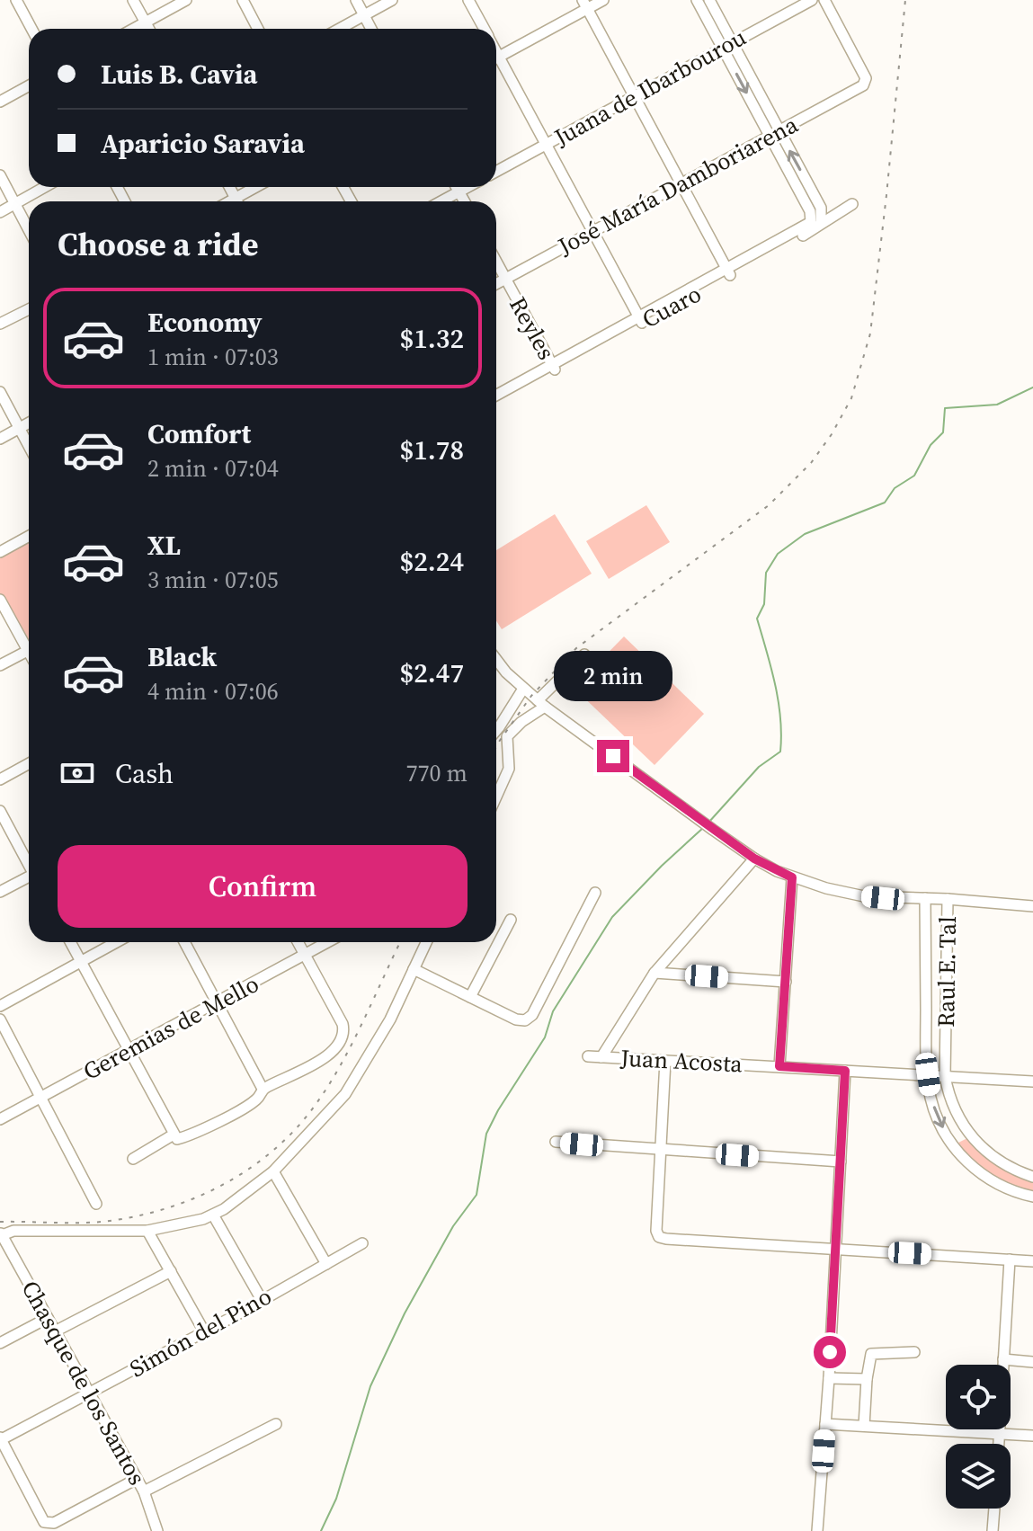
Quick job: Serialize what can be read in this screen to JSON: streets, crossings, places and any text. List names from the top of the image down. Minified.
{"streets":{"street":["Juana de Ibarbourou","José María Damboriarena","Cuaro","Reyles","Raul E. Tal","Geremias de Mello","Juan Acosta","Simón del Pino","Chasque de los Santos"]},"crossings":[["José María Damboriarena","Reyles"],["Cuaro","Reyles"],["Raul E. Tal","Juan Acosta"],["Simón del Pino","Chasque de los Santos"]],"page":{"banner":["Luis B. Cavia","Aparicio Saravia"],"heading":"Choose a ride","list":[{"name":"Economy","note":"1 min · 07:03","value":"$1.32"},{"name":"Comfort","note":"2 min · 07:04","value":"$1.78"},{"name":"XL","note":"3 min · 07:05","value":"$2.24"},{"name":"Black","note":"4 min · 07:06","value":"$2.47"}],"bubble":"2 min","pay":["Cash","770 m"],"buttons":"Confirm"}}
